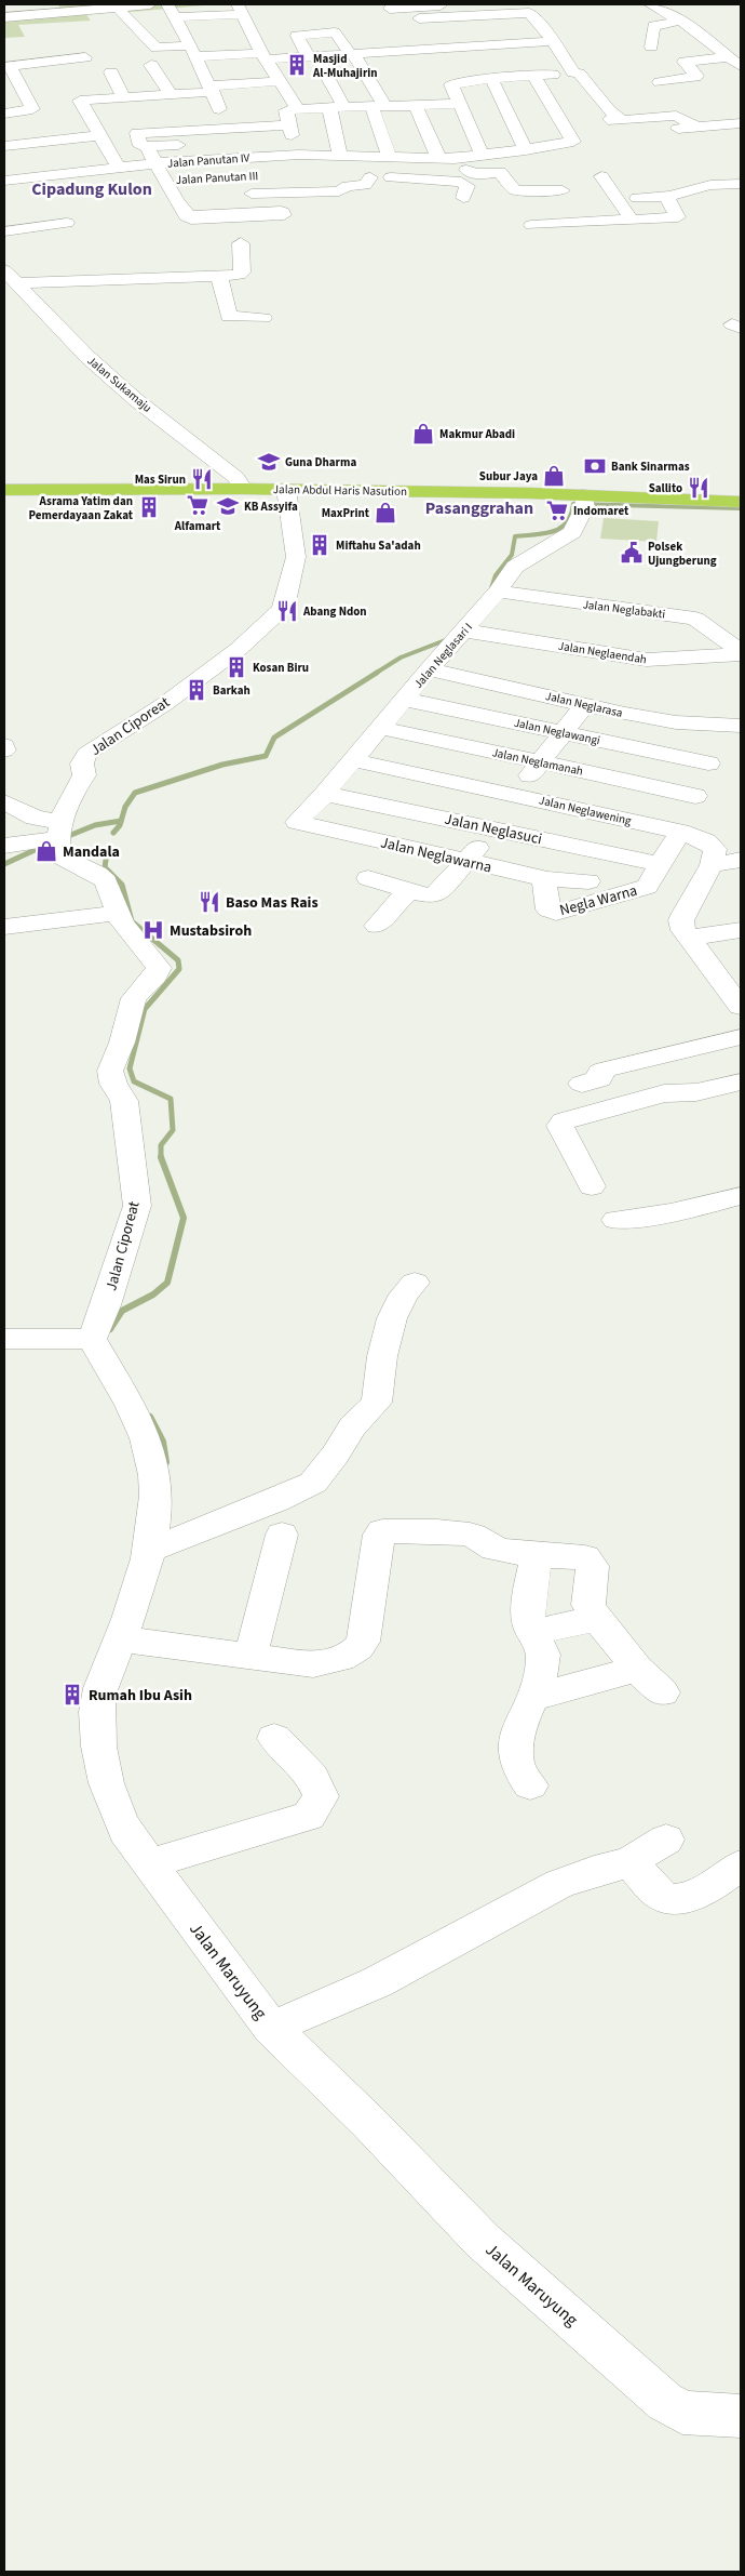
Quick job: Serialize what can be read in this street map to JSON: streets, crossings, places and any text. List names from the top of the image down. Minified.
{"streets":{"highway":["Jalan Abdul Haris Nasution"],"street":["Jalan Panutan IV","Jalan Panutan III","Jalan Sukamaju","Jalan Neglabakti","Jalan Neglaendah","Jalan Neglasari I","Jalan Neglarasa","Jalan Ciporeat","Jalan Neglawangi","Jalan Neglamanah","Jalan Neglawening","Jalan Neglasuci","Jalan Neglawarna","Negla Warna","Jalan Maruyung"]},"crossings":[["Jalan Sukamaju","Jalan Abdul Haris Nasution"],["Jalan Abdul Haris Nasution","Jalan Neglasari I"],["Jalan Abdul Haris Nasution","Jalan Ciporeat"],["Jalan Neglabakti","Jalan Neglaendah"],["Jalan Neglabakti","Jalan Neglasari I"],["Jalan Neglaendah","Jalan Neglasari I"],["Jalan Neglasari I","Jalan Neglarasa"],["Jalan Neglasari I","Jalan Neglawangi"],["Jalan Neglasari I","Jalan Neglamanah"],["Jalan Neglasari I","Jalan Neglawening"],["Jalan Neglasari I","Jalan Neglasuci"],["Jalan Neglasari I","Jalan Neglawarna"],["Jalan Ciporeat","Jalan Maruyung"],["Jalan Neglawening","Negla Warna"],["Jalan Neglasuci","Negla Warna"],["Jalan Neglawarna","Negla Warna"]],"districts":["Cipadung Kulon","Pasanggrahan"],"places":{"building":["Masjid Al-Muhajirin","Asrama Yatim dan Pemerdayaan Zakat","Miftahu Sa'adah","Kosan Biru","Barkah","Rumah Ibu Asih"],"shop":["Makmur Abadi","Subur Jaya","MaxPrint","Mandala"],"school or university":["Guna Dharma","KB Assyifa"],"bank":["Bank Sinarmas"],"restaurant":["Mas Sirun","Sallito","Abang Ndon","Baso Mas Rais"],"supermarket":["Alfamart","Indomaret"],"public building":["Polsek Ujungberung"],"hospital":["Mustabsiroh"]}}
